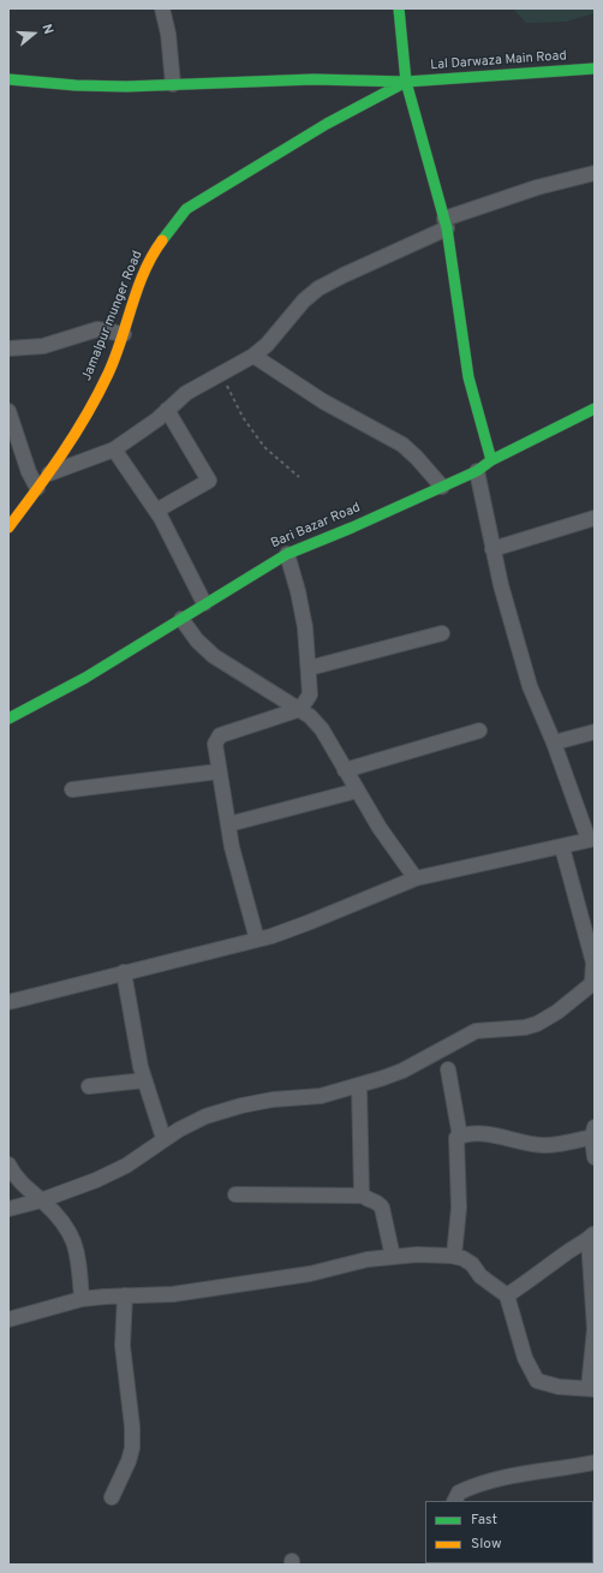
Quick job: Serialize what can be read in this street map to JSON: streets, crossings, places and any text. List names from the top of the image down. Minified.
{"streets":{"street":["Lal Darwaza Main Road","Jamalpur munger Road","Bari Bazar Road"]},"crossings":[["Lal Darwaza Main Road","Jamalpur munger Road"]],"legend":["Fast","Slow"],"north":"right"}
